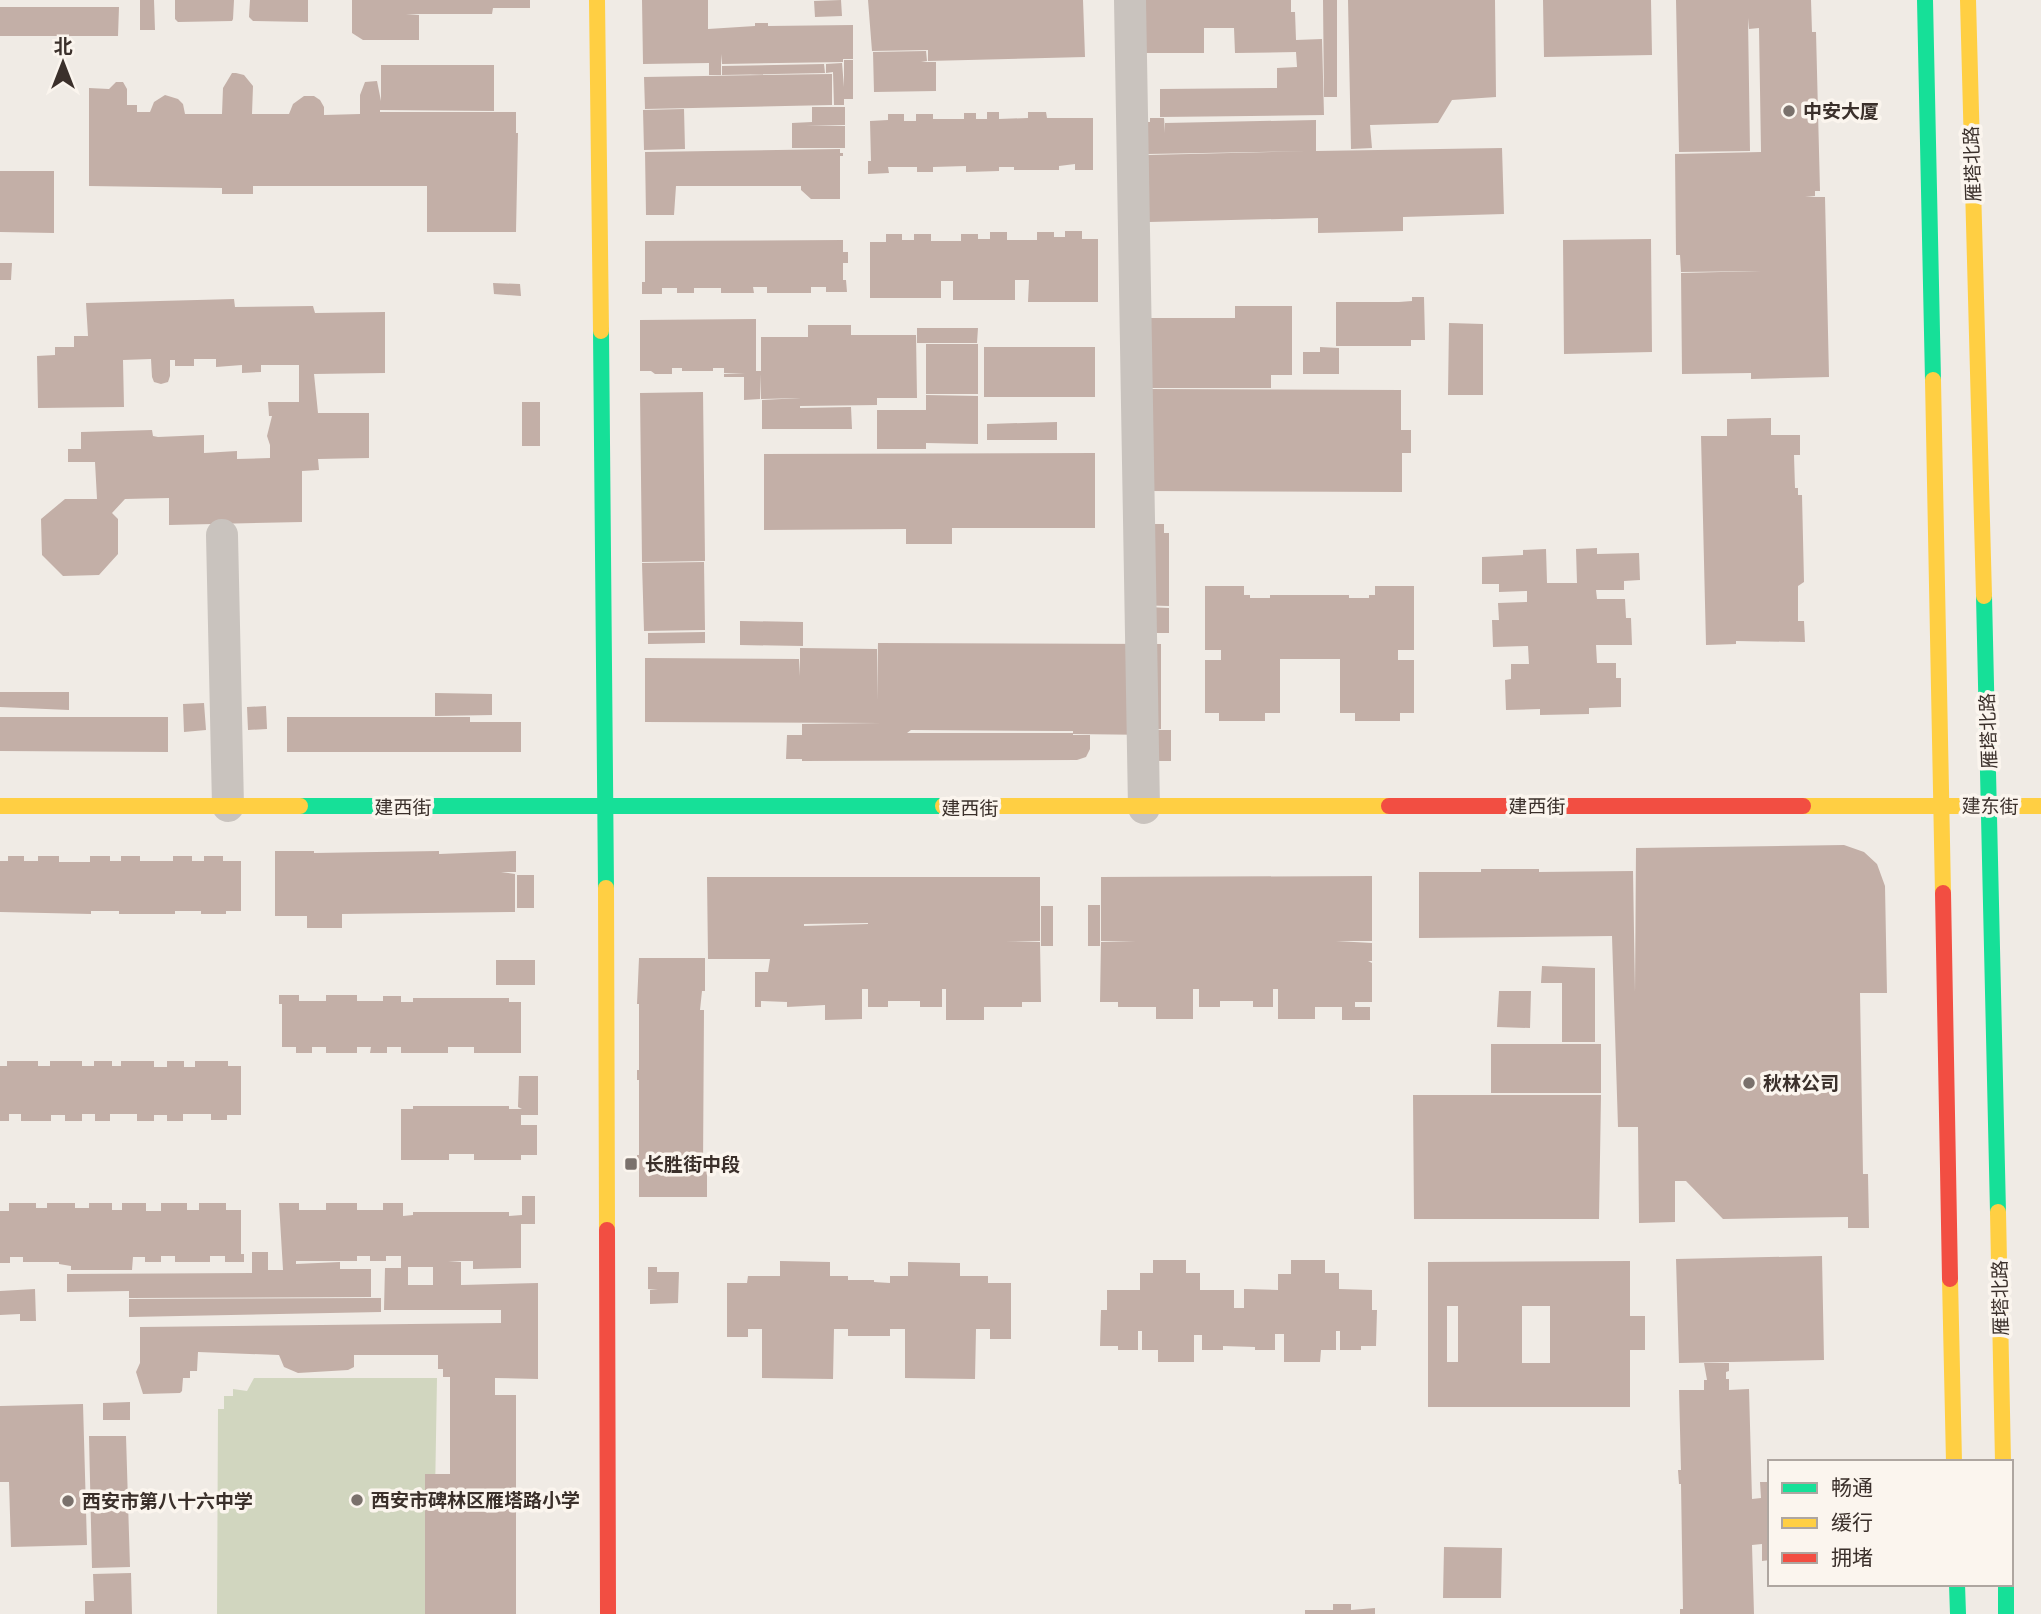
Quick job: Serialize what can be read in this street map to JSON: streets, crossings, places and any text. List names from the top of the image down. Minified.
{"streets":{"street":["雁塔北路","建西街","建东街"]},"crossings":[["雁塔北路","建东街"],["建西街","建东街"]],"places":{"other":["中安大厦","秋林公司","西安市碑林区雁塔路小学","西安市第八十六中学"],"transit":["长胜街中段"]},"legend":["畅通","缓行","拥堵"],"north":"top"}
